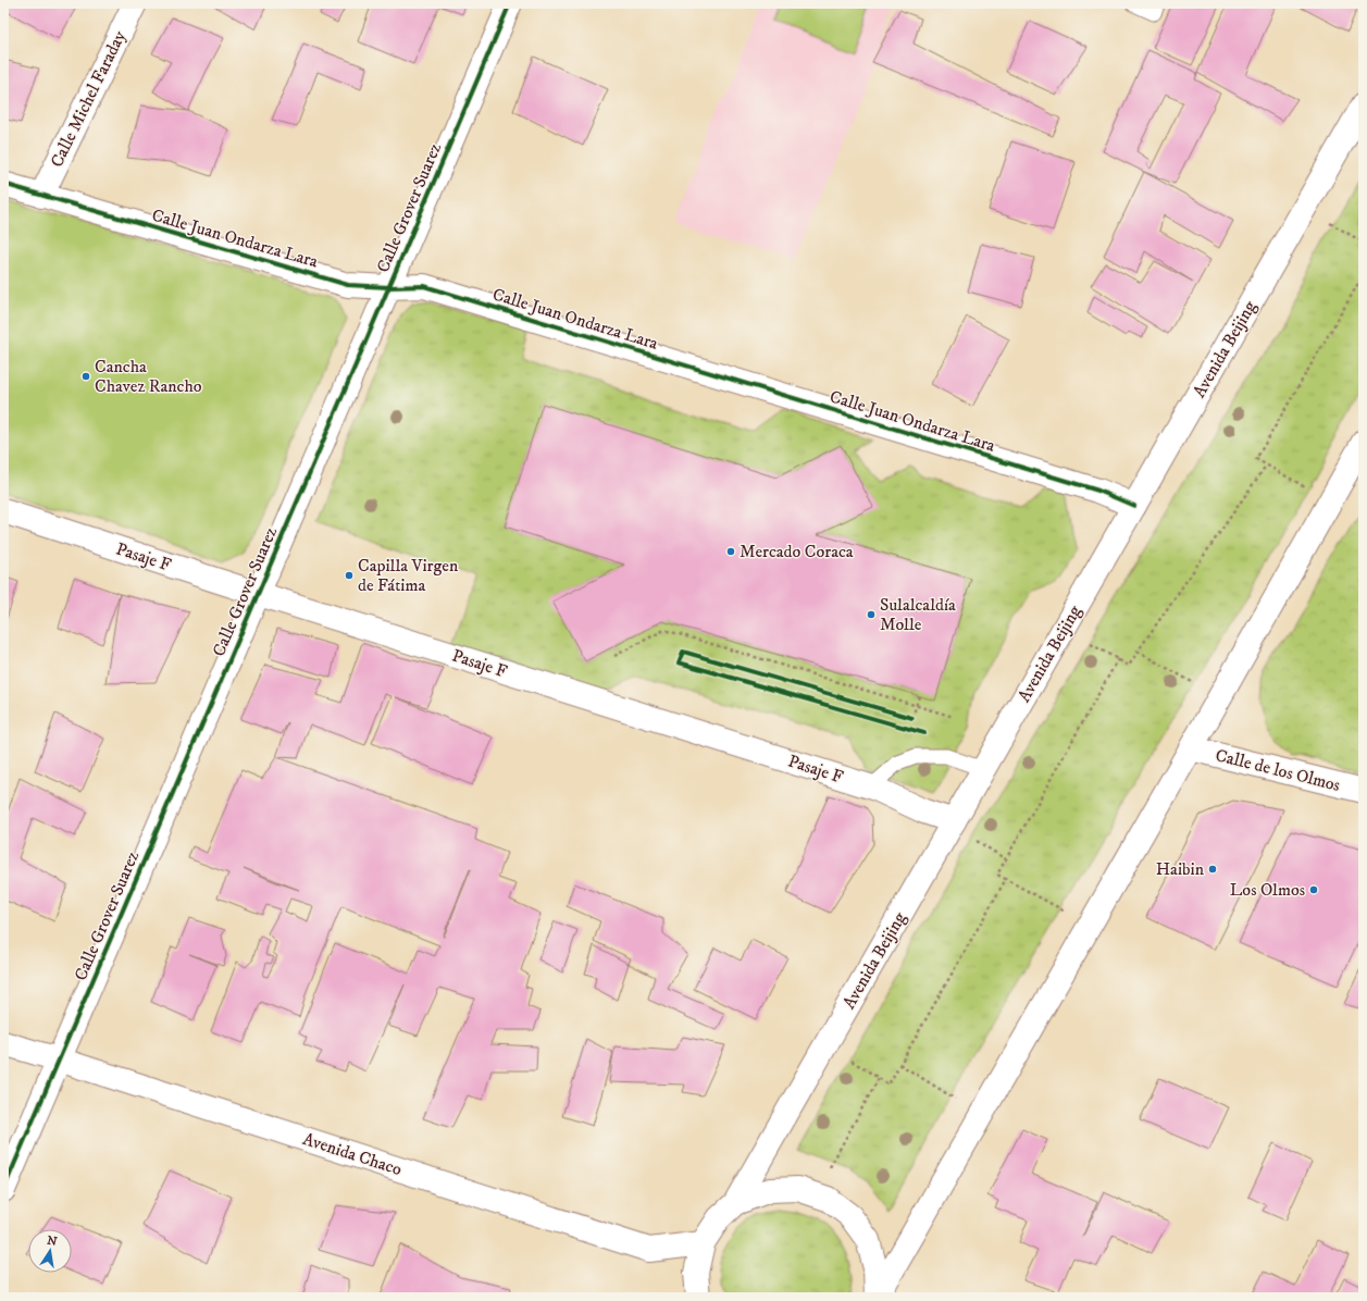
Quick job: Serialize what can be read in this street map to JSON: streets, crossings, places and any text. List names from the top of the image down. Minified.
{"streets":{"street":["Calle Michel Faraday","Calle Grover Suarez","Calle Juan Ondarza Lara","Avenida Beijing","Pasaje F","Calle de los Olmos","Avenida Chaco"]},"crossings":[["Calle Michel Faraday","Calle Juan Ondarza Lara"],["Calle Grover Suarez","Calle Juan Ondarza Lara"],["Calle Grover Suarez","Pasaje F"],["Calle Grover Suarez","Avenida Chaco"],["Calle Juan Ondarza Lara","Avenida Beijing"],["Avenida Beijing","Pasaje F"]],"places":["Cancha Chavez Rancho","Mercado Coraca","Capilla Virgen de Fátima","Sulalcaldía Molle","Haibin","Los Olmos"],"north":"top"}
